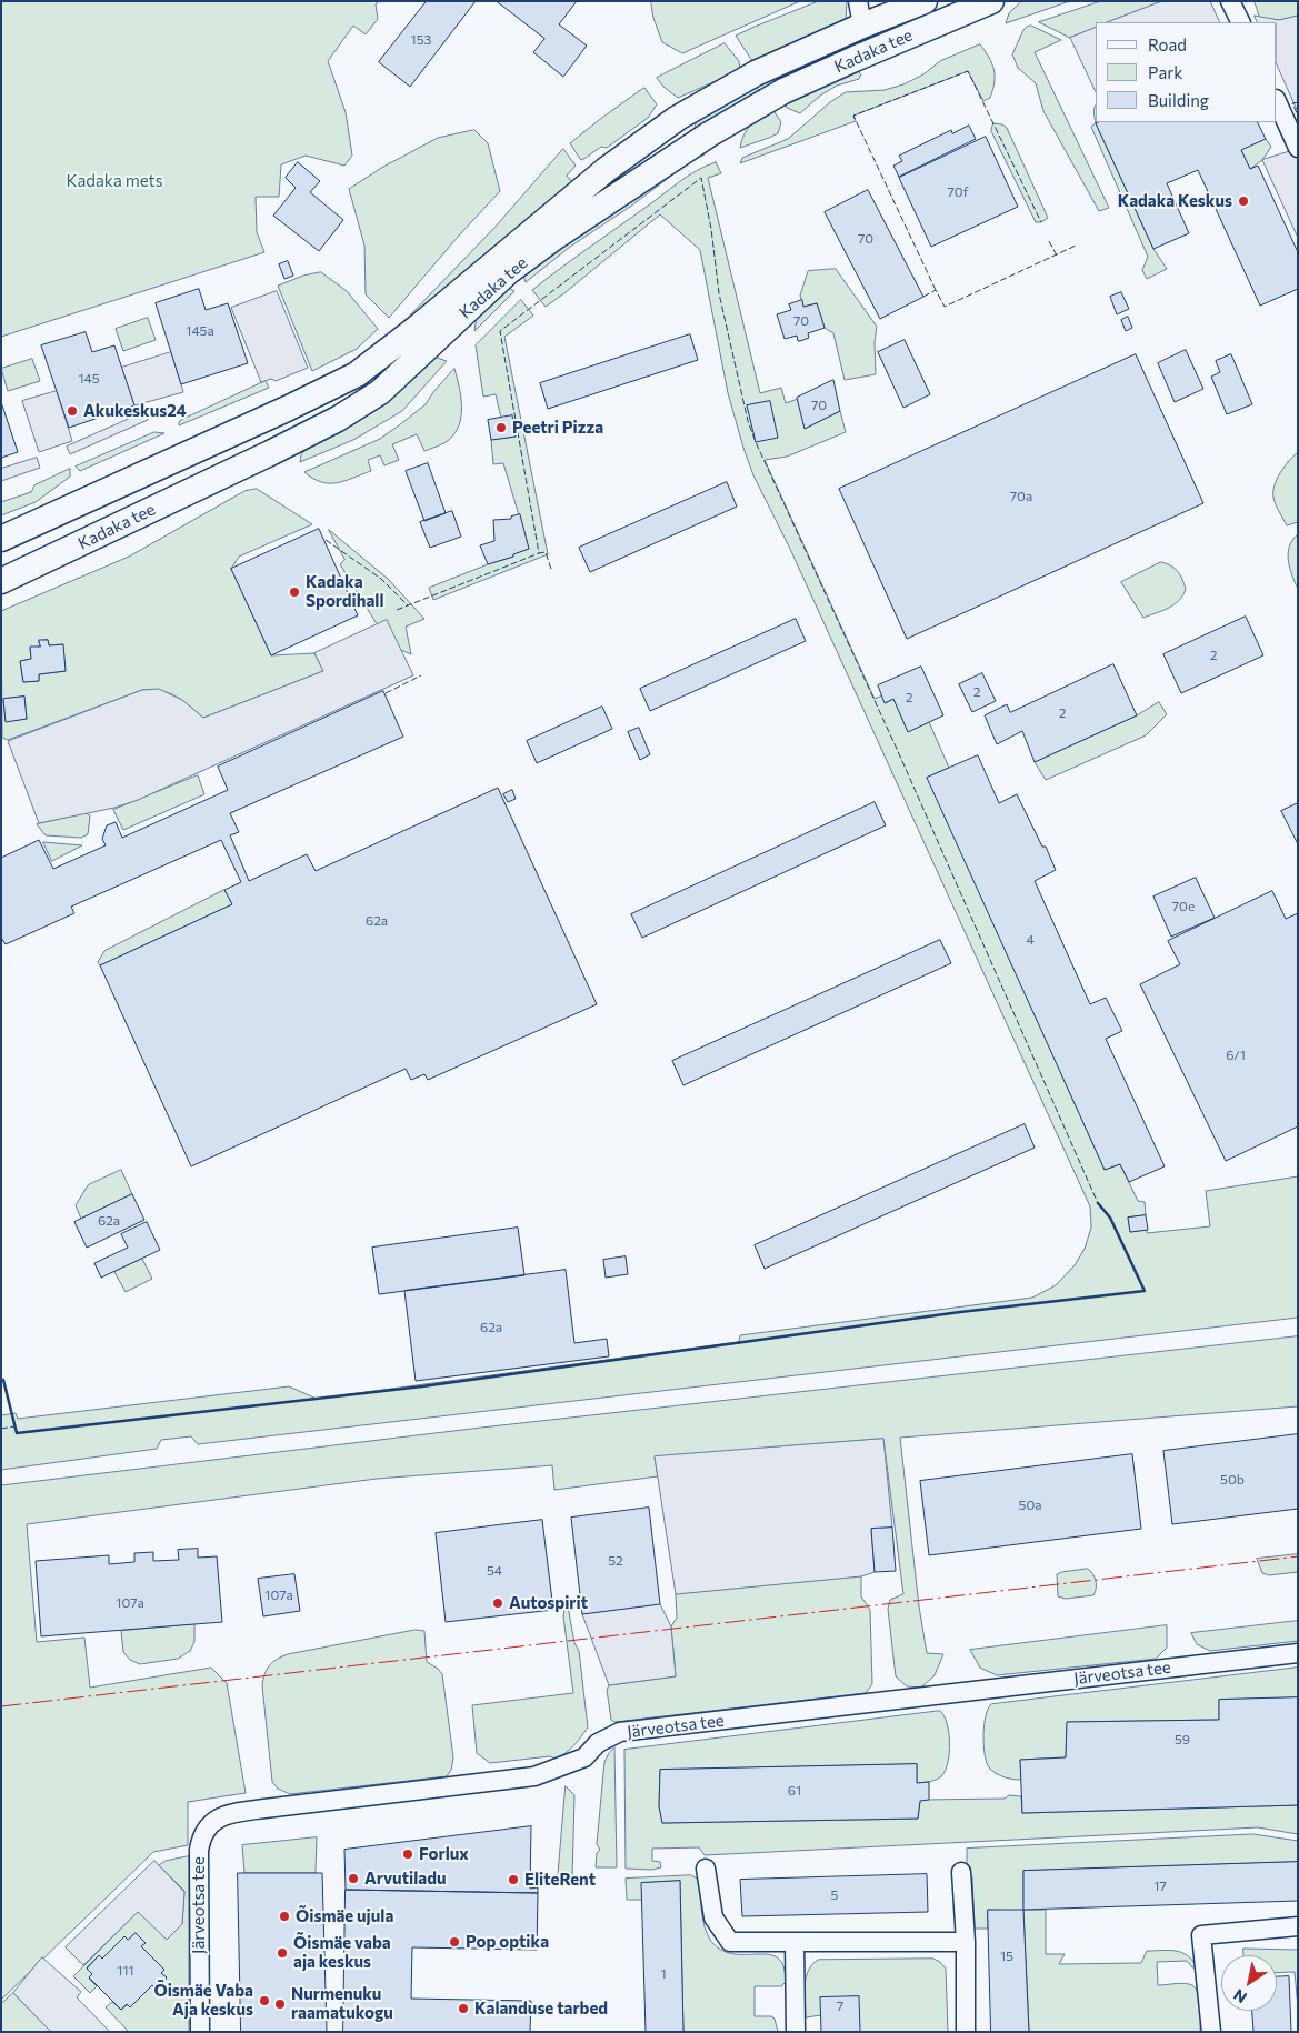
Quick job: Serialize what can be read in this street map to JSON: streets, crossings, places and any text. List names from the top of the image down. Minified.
{"streets":{"main road":["Kadaka tee"],"street":["Järveotsa tee"]},"parks":["Kadaka mets"],"places":["Kadaka Keskus","Akukeskus24","Peetri Pizza","Kadaka Spordihall","Autospirit","Forlux","Arvutiladu","EliteRent","Õismäe ujula","Pop optika","Õismäe vaba aja keskus","Ōismäe Vaba Aja keskus","Nurmenuku raamatukogu","Kalanduse tarbed"],"house_numbers":["153","70f","70","70","145a","145","70","70a","2","2","2","2","70e","62a","4","6/1","62a","62a","50b","50a","52","54","107a","107a","59","61","17","5","15","111","1","7"],"legend":["Road","Park","Building"],"north":"bottom left"}
